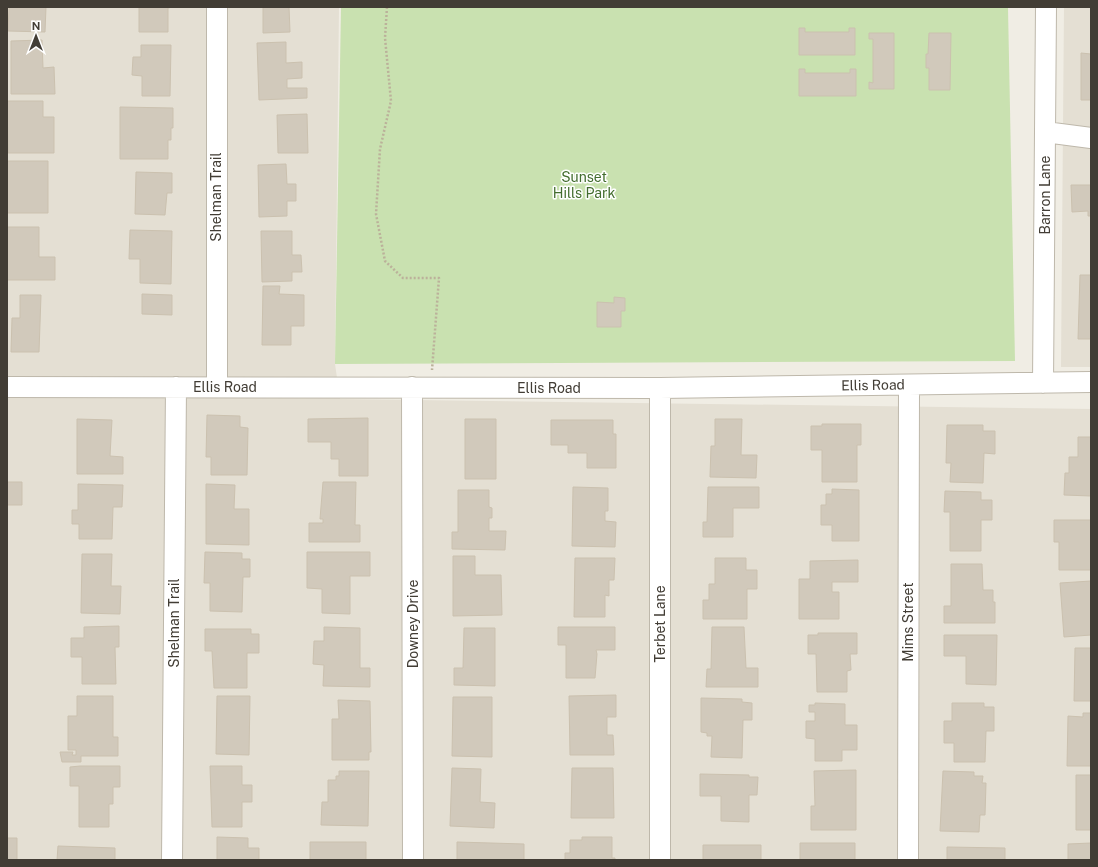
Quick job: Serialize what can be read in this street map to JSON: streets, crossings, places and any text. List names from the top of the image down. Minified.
{"streets":{"street":["Barron Lane","Shelman Trail","Ellis Road","Mims Street","Downey Drive","Terbet Lane"]},"crossings":[["Barron Lane","Ellis Road"],["Shelman Trail","Ellis Road"],["Ellis Road","Mims Street"],["Ellis Road","Downey Drive"],["Ellis Road","Terbet Lane"]],"parks":["Sunset Hills Park"],"north":"top"}
